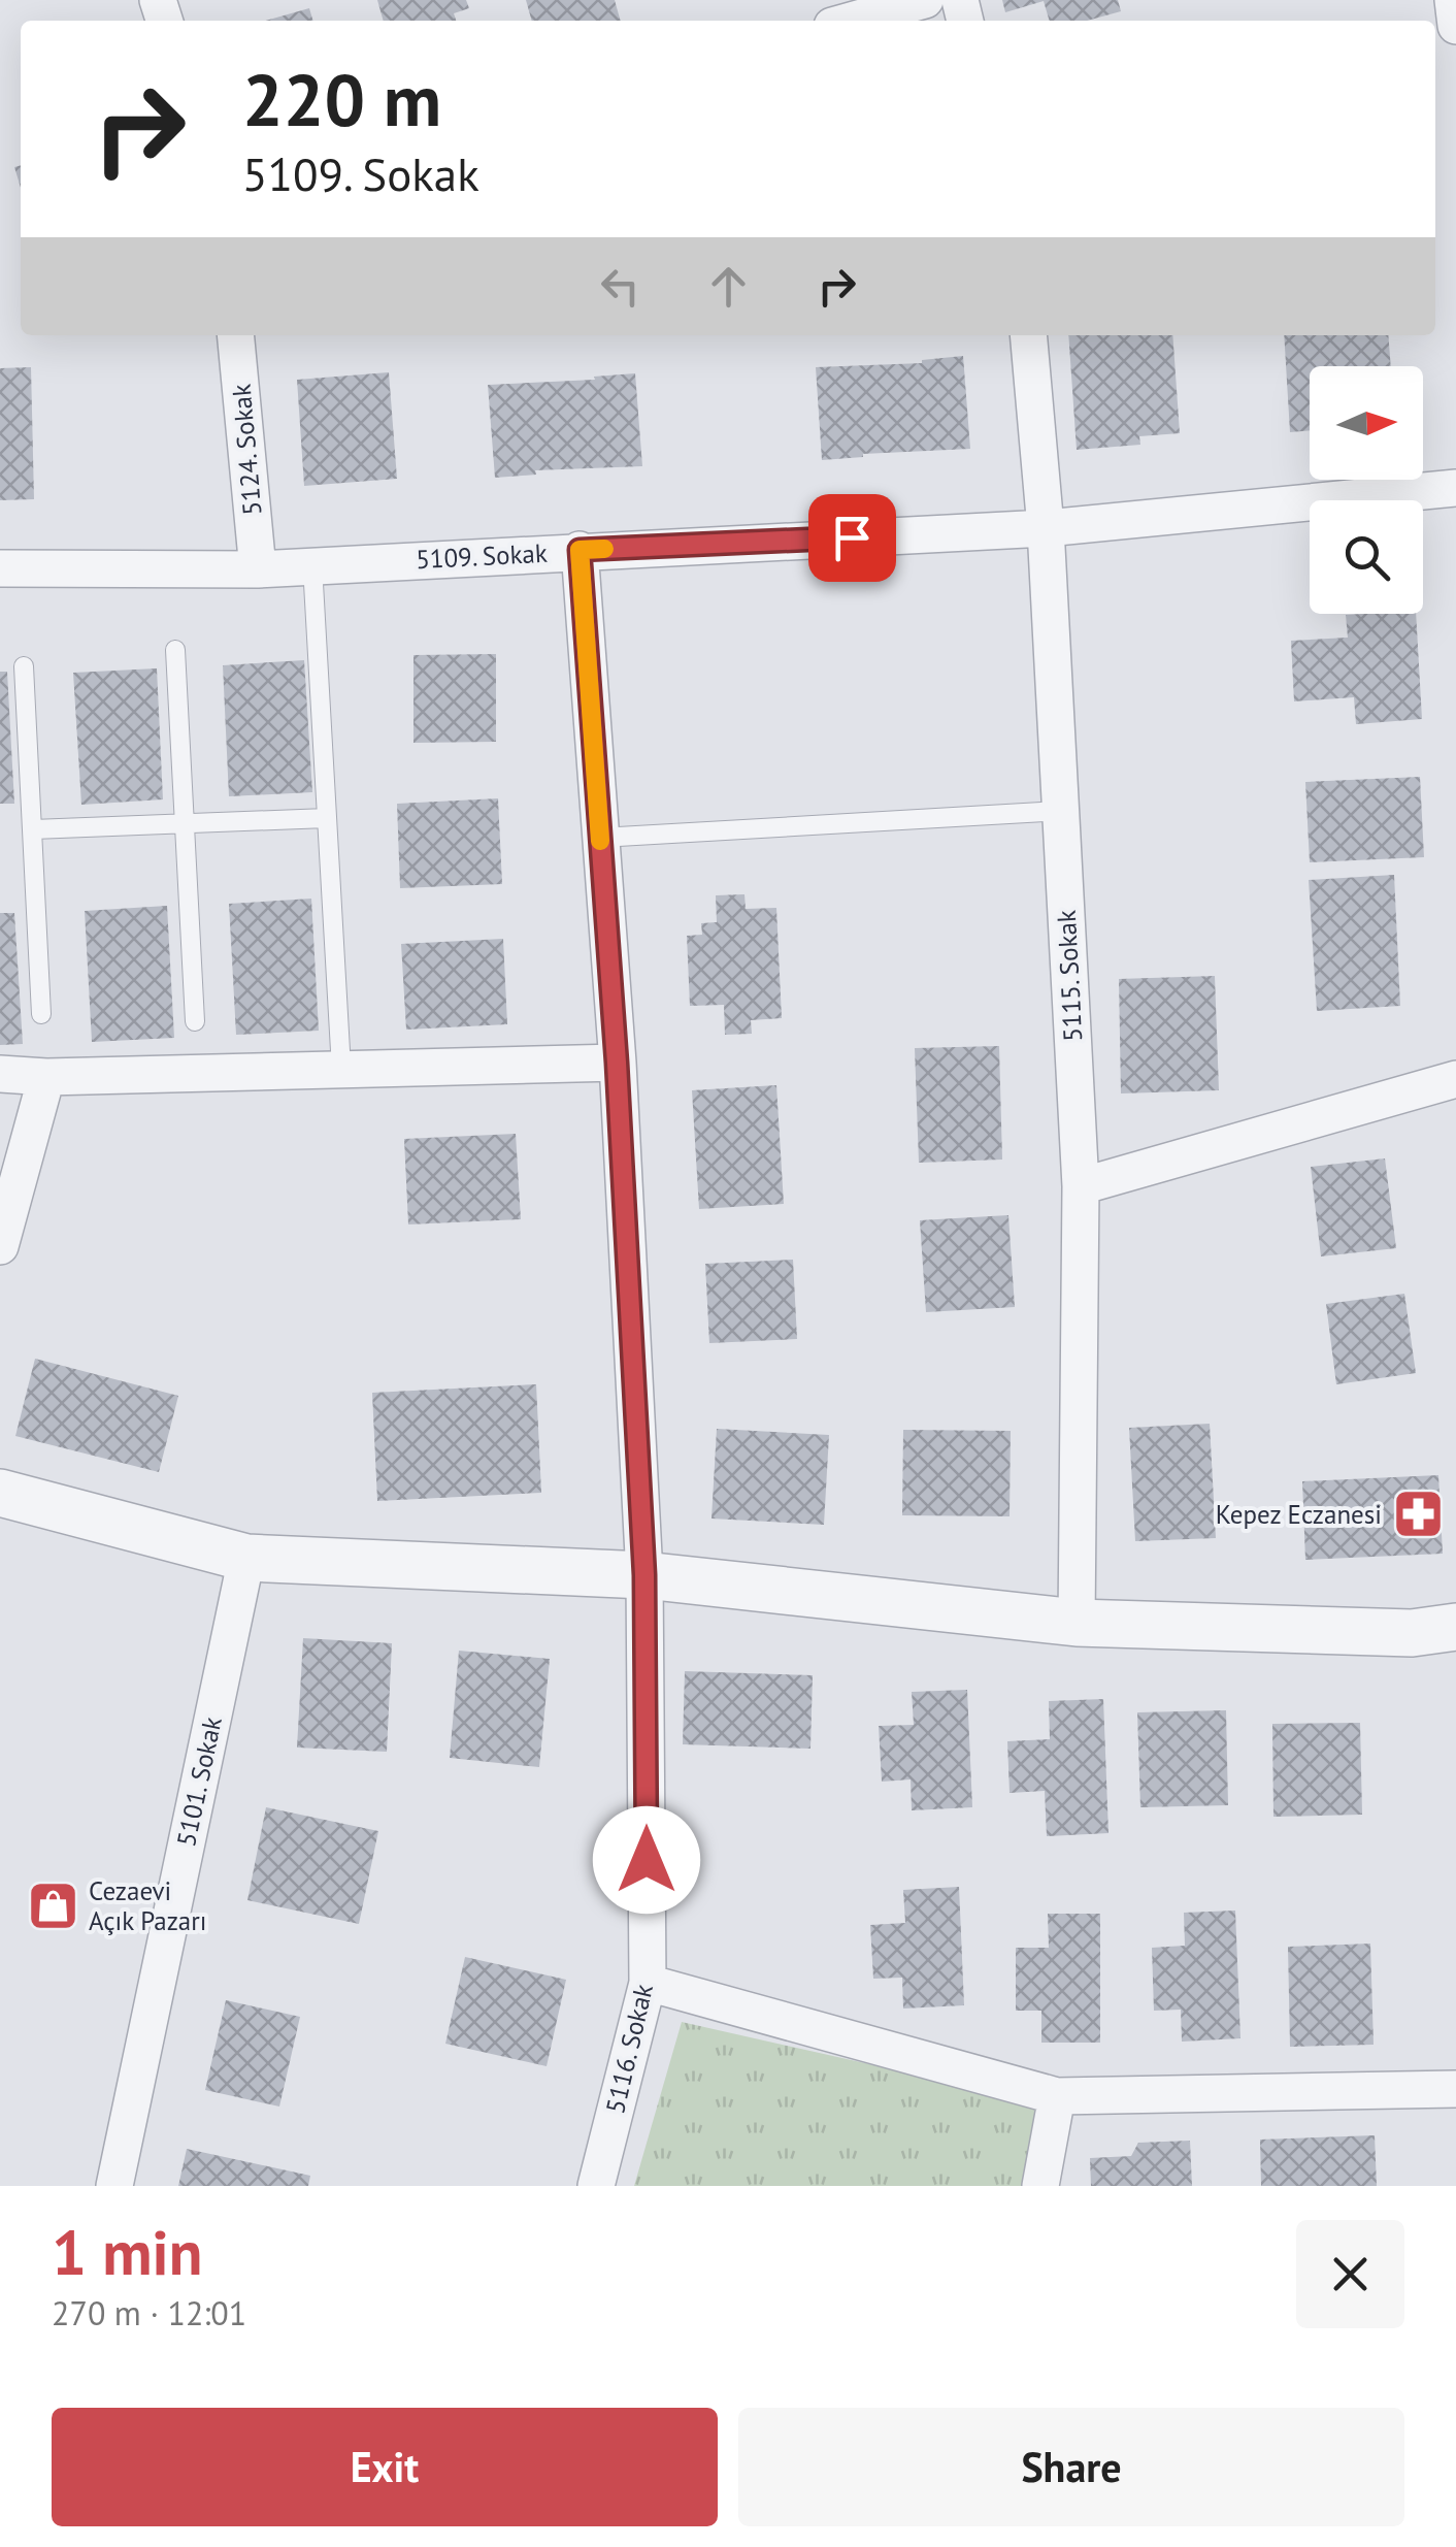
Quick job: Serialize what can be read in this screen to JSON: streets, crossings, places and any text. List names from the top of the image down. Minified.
{"streets":{"street":["5124. Sokak","5109. Sokak","5115. Sokak","5101. Sokak","5116. Sokak"]},"crossings":[["5124. Sokak","5109. Sokak"],["5109. Sokak","5115. Sokak"],["5109. Sokak","5116. Sokak"]],"places":{"pharmacy":["Kepez Eczanesi"],"shop":["Cezaevi Açık Pazarı"]},"north":"right","page":{"turn":["220 m","5109. Sokak"],"heading":["1 min","270 m · 12:01"],"buttons":["Exit","Share"]}}
